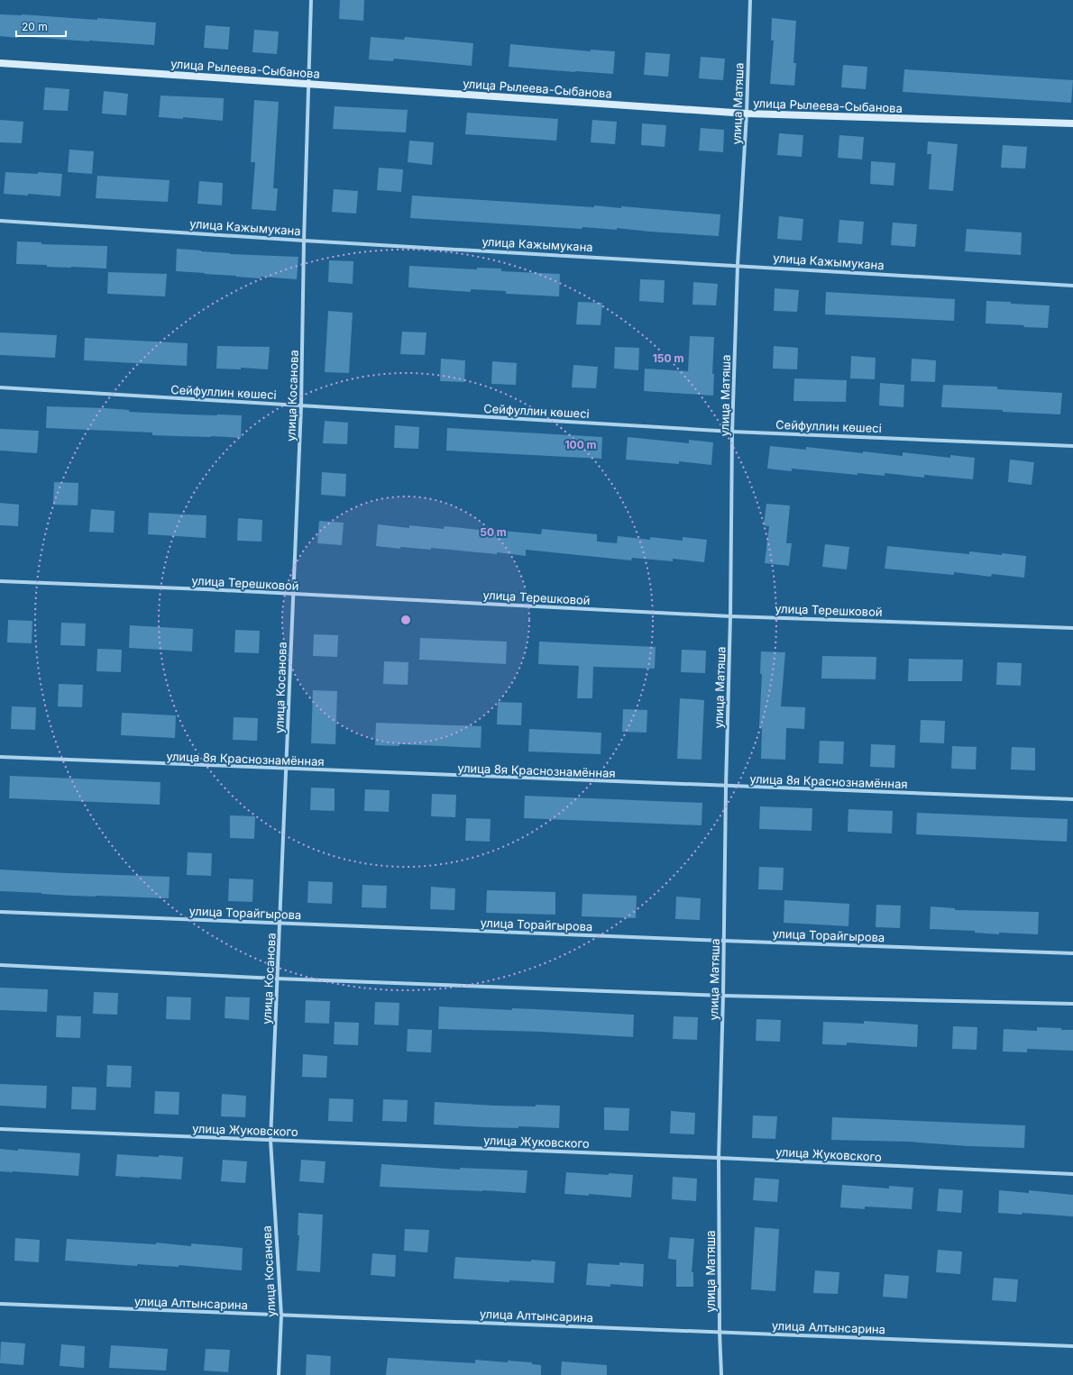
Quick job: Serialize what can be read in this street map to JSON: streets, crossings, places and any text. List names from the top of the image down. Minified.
{"streets":{"street":["улица Рылеева-Сыбанова","улица Матяша","улица Кажымукана","Сейфуллин көшесі","улица Косанова","улица Терешковой","улица 8я Краснознамённая","улица Торайгырова","улица Жуковского","улица Алтынсарина"]},"crossings":[["улица Рылеева-Сыбанова","улица Матяша"],["улица Рылеева-Сыбанова","улица Косанова"],["улица Матяша","улица Кажымукана"],["улица Матяша","Сейфуллин көшесі"],["улица Матяша","улица Терешковой"],["улица Матяша","улица 8я Краснознамённая"],["улица Матяша","улица Торайгырова"],["улица Матяша","улица Жуковского"],["улица Матяша","улица Алтынсарина"],["улица Кажымукана","улица Косанова"],["Сейфуллин көшесі","улица Косанова"],["улица Косанова","улица Терешковой"],["улица Косанова","улица 8я Краснознамённая"],["улица Косанова","улица Торайгырова"],["улица Косанова","улица Жуковского"],["улица Косанова","улица Алтынсарина"]],"scale_bar":"20 m","rings":["150 m","100 m","50 m"]}
